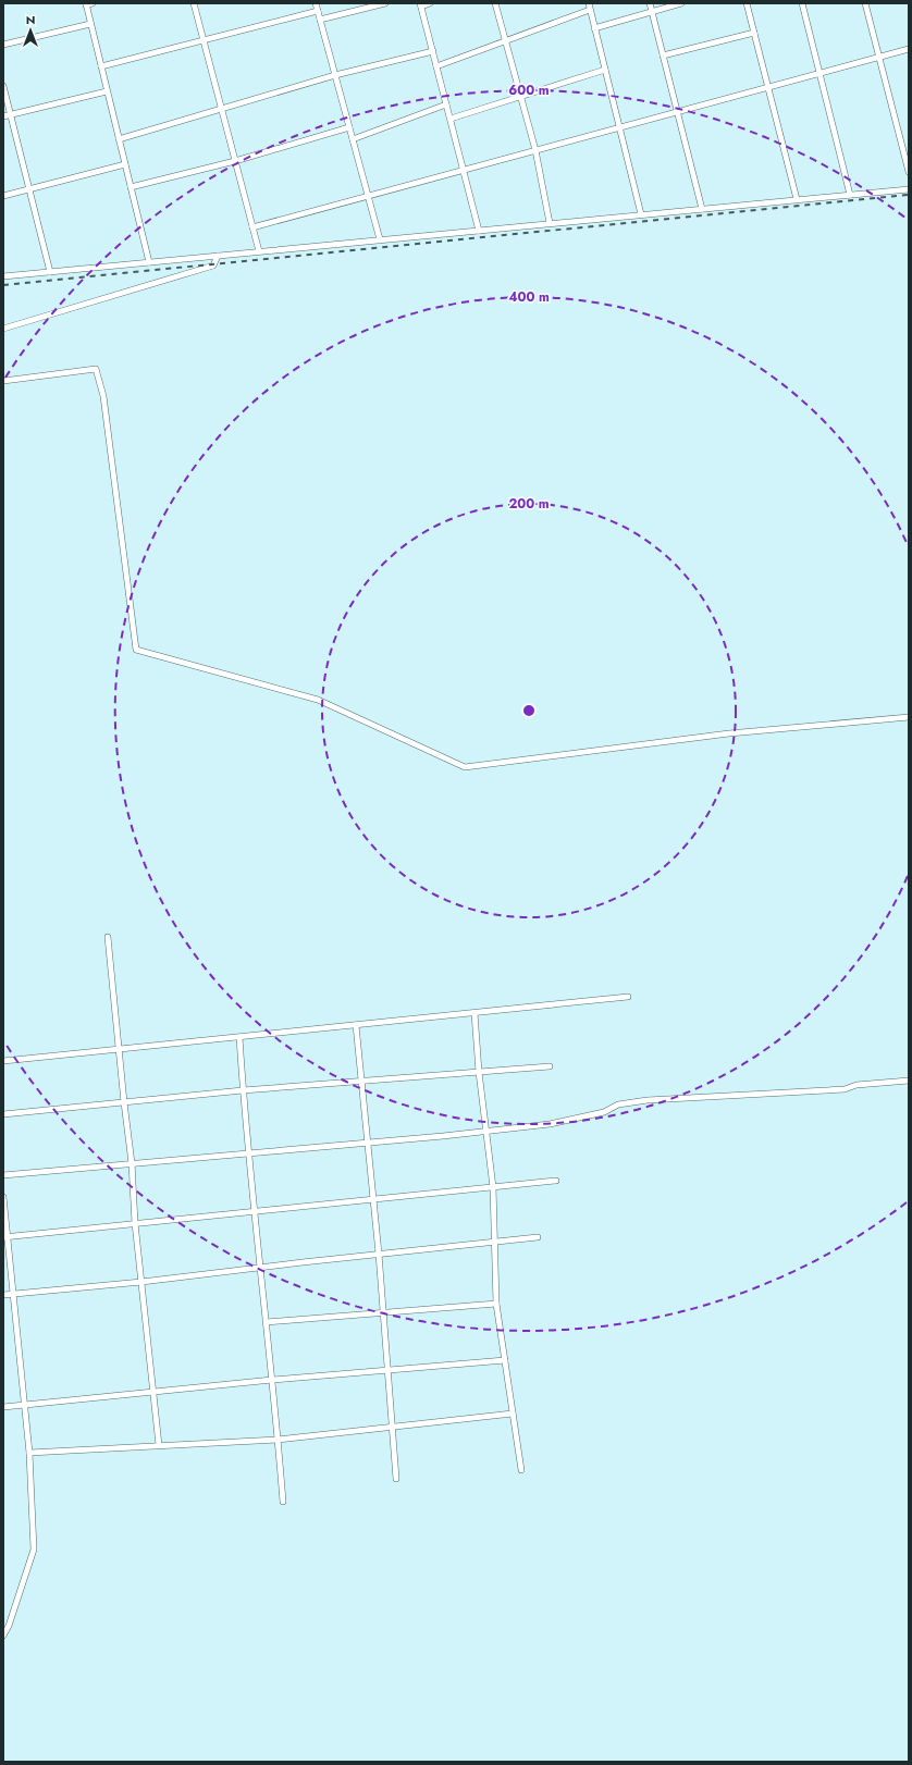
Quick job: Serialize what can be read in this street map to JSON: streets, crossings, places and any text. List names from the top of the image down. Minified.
{"north":"top","rings":["600 m","400 m","200 m"]}
